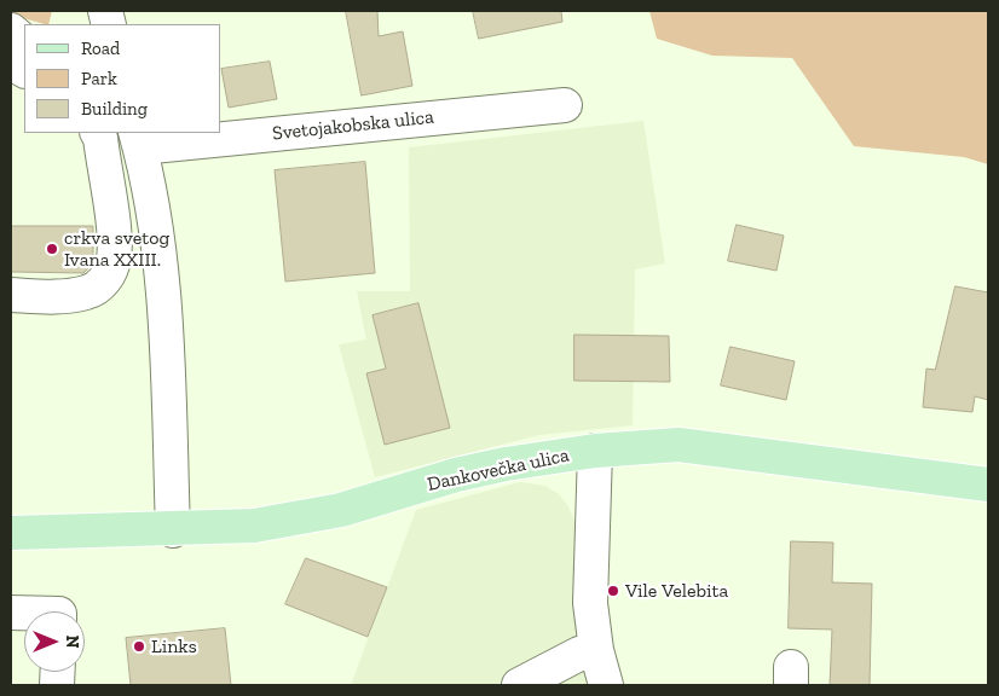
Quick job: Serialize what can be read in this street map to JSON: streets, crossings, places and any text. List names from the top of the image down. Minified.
{"streets":{"main road":["Dankovečka ulica"],"street":["Svetojakobska ulica"]},"crossings":[["Svetojakobska ulica","Dankovečka ulica"]],"places":["crkva svetog Ivana XXIII.","Vile Velebita","Links"],"legend":["Road","Park","Building"],"north":"right"}
